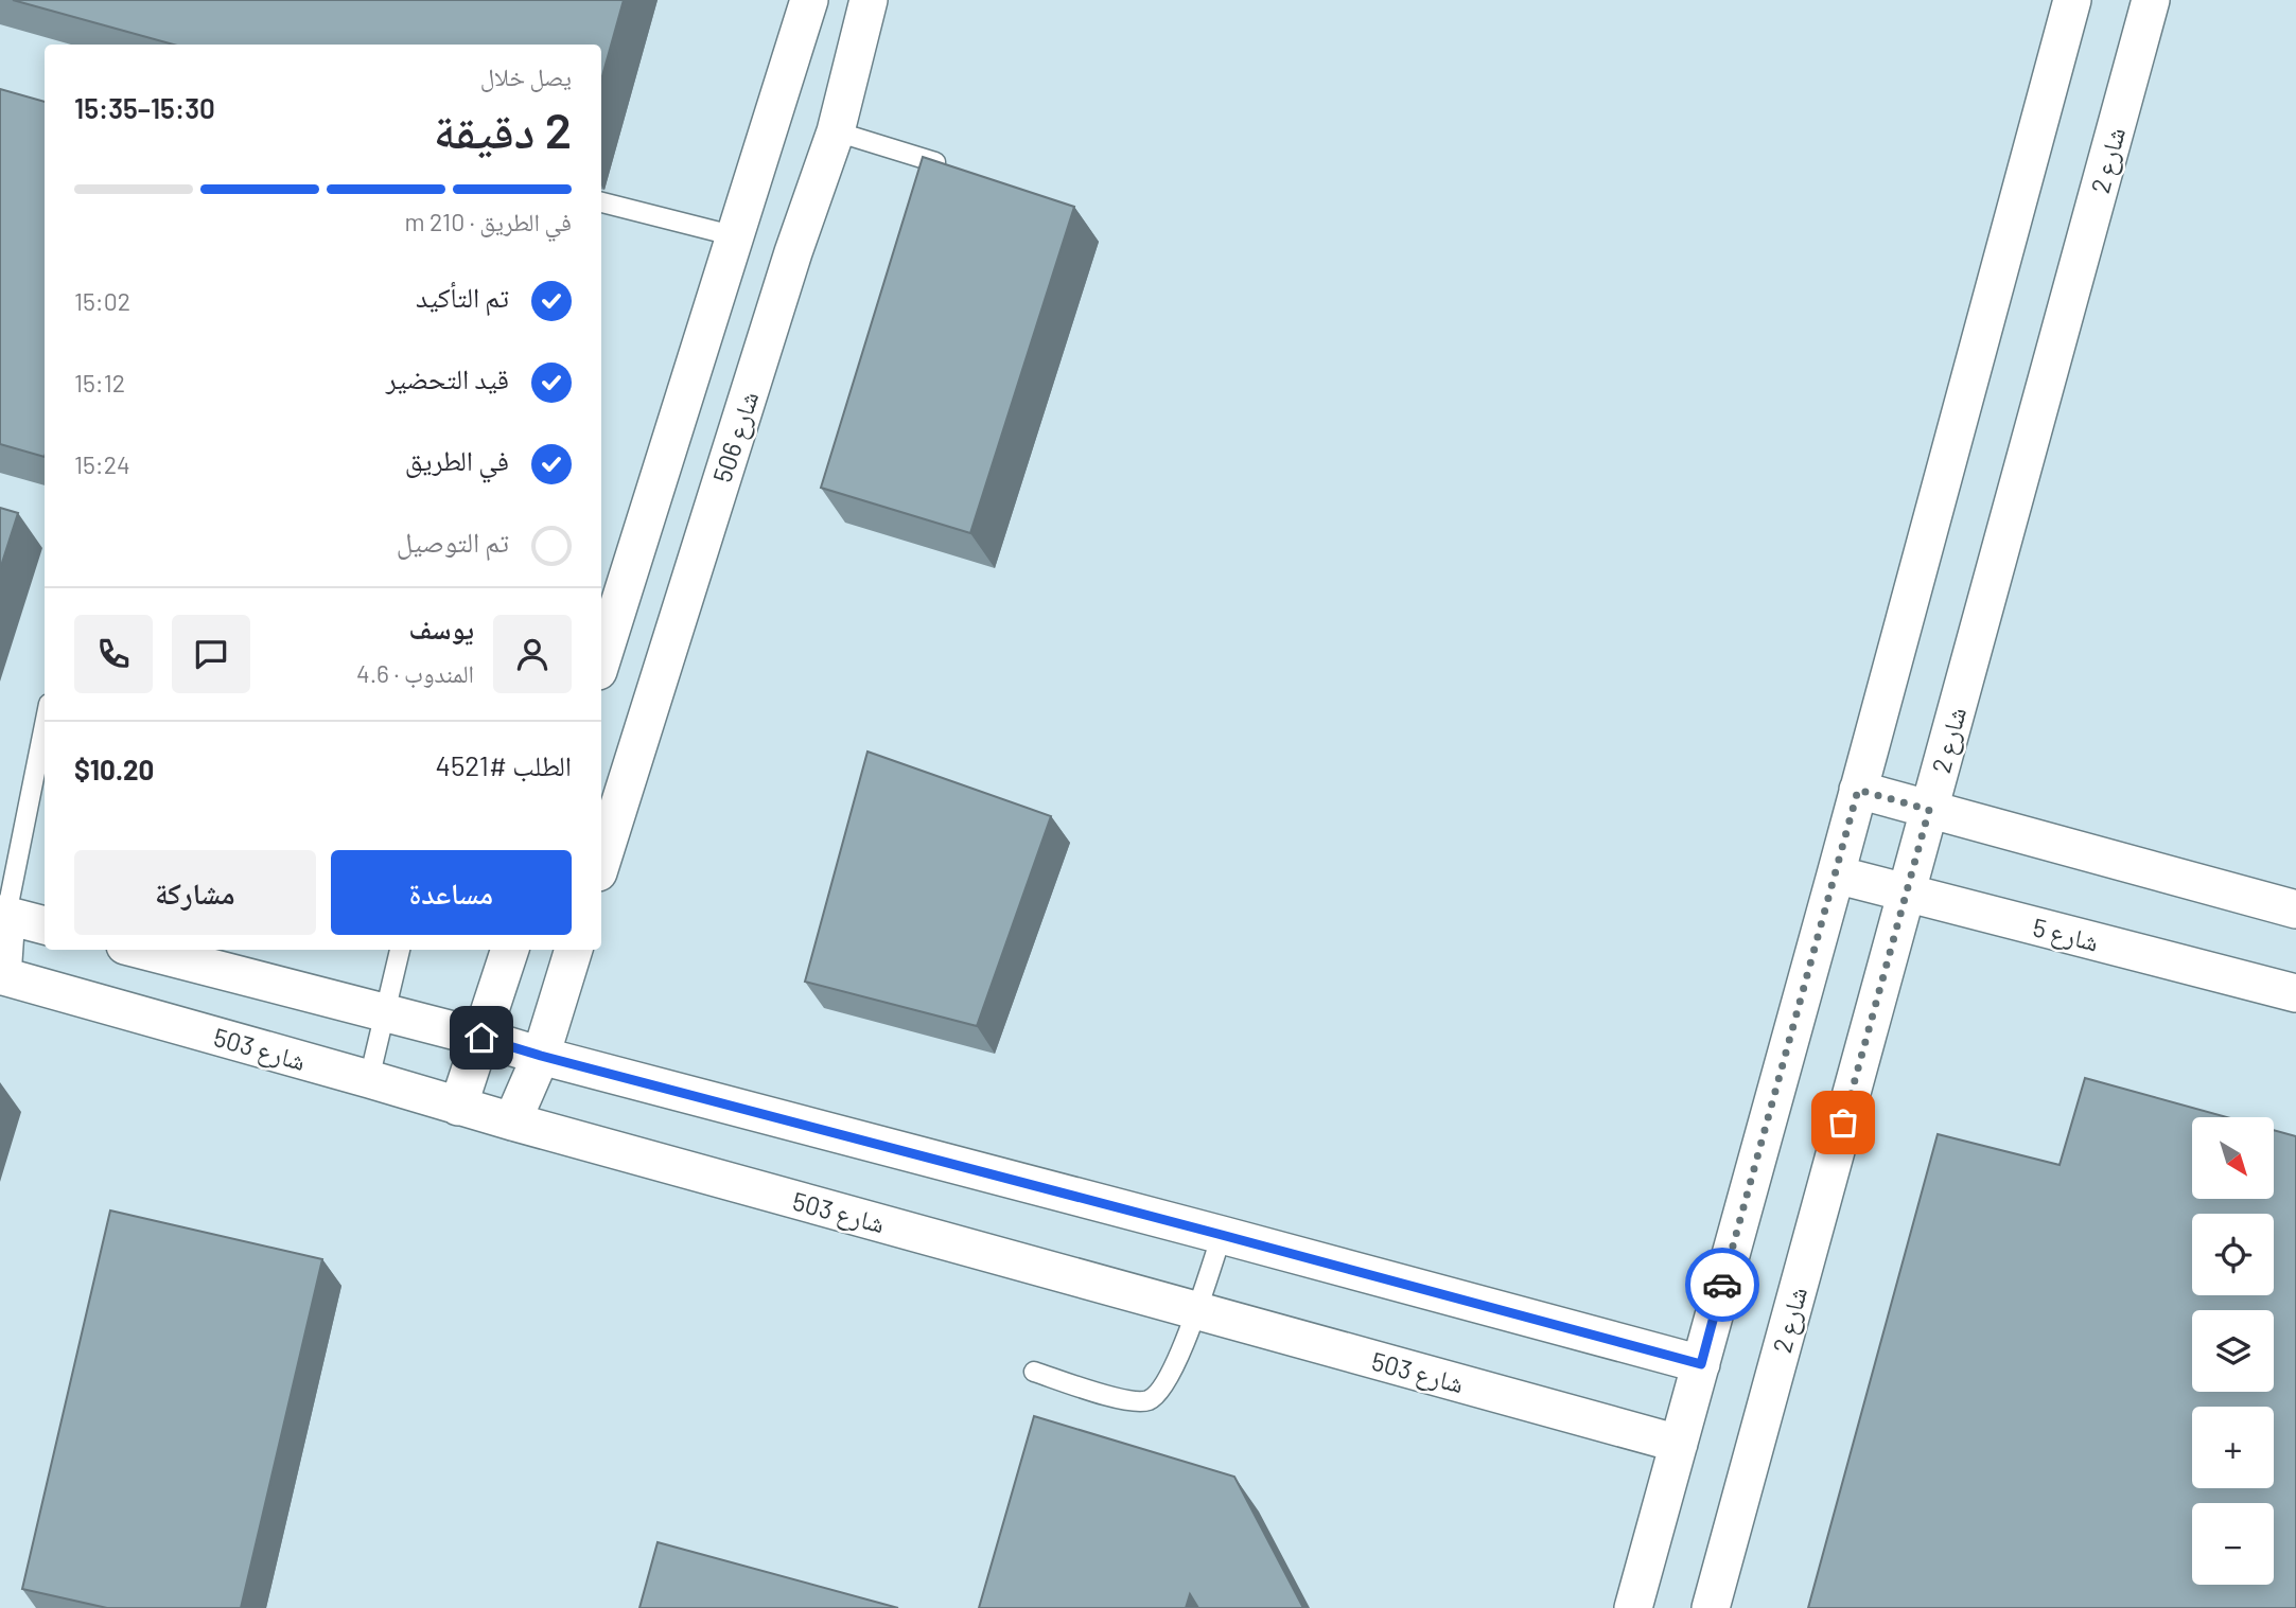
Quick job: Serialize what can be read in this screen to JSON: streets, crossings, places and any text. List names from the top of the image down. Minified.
{"streets":{"street":["شارع 2","شارع 506","شارع 5","شارع 503"]},"crossings":[["شارع 2","شارع 5"]],"north":"bottom right","page":{"heading":["2 دقيقة","يصل خلال","15:30–15:35"],"panel":["يوسف","المندوب · 4.6","الطلب #4521","$10.20"],"bar":"في الطريق · 210 m","list":[["تم التأكيد","15:02"],["قيد التحضير","15:12"],["في الطريق","15:24"],"تم التوصيل"],"buttons":["مساعدة","مشاركة"],"map_buttons":["+","−"]}}
